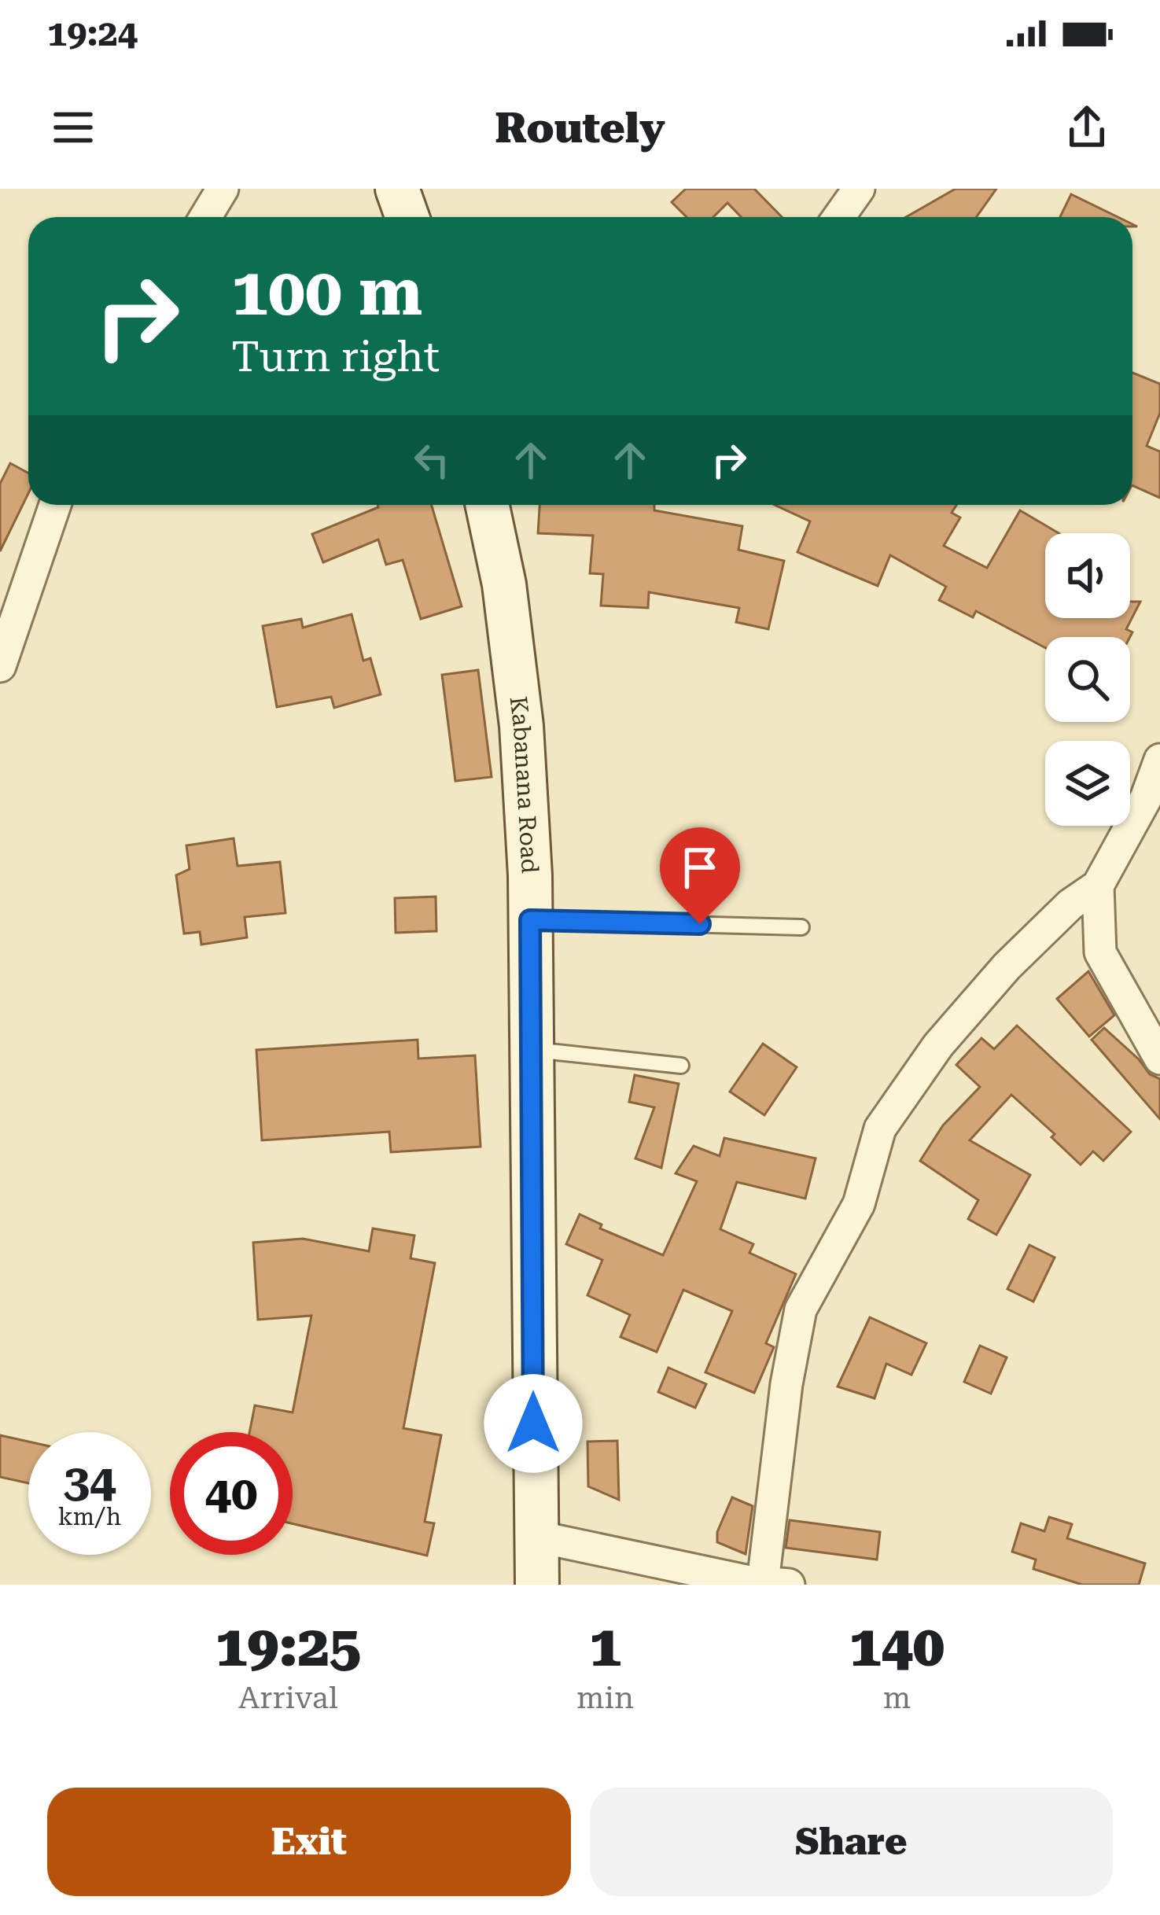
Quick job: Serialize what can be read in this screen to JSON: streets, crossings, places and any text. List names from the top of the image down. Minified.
{"streets":{"street":["Kabanana Road"]},"page":{"status":"19:24","header":"Routely","turn":["100 m","Turn right"],"speed":"34 km/h","limit":"40","eta":["19:25","Arrival","1","min","140","m"],"buttons":["Exit","Share"]}}
